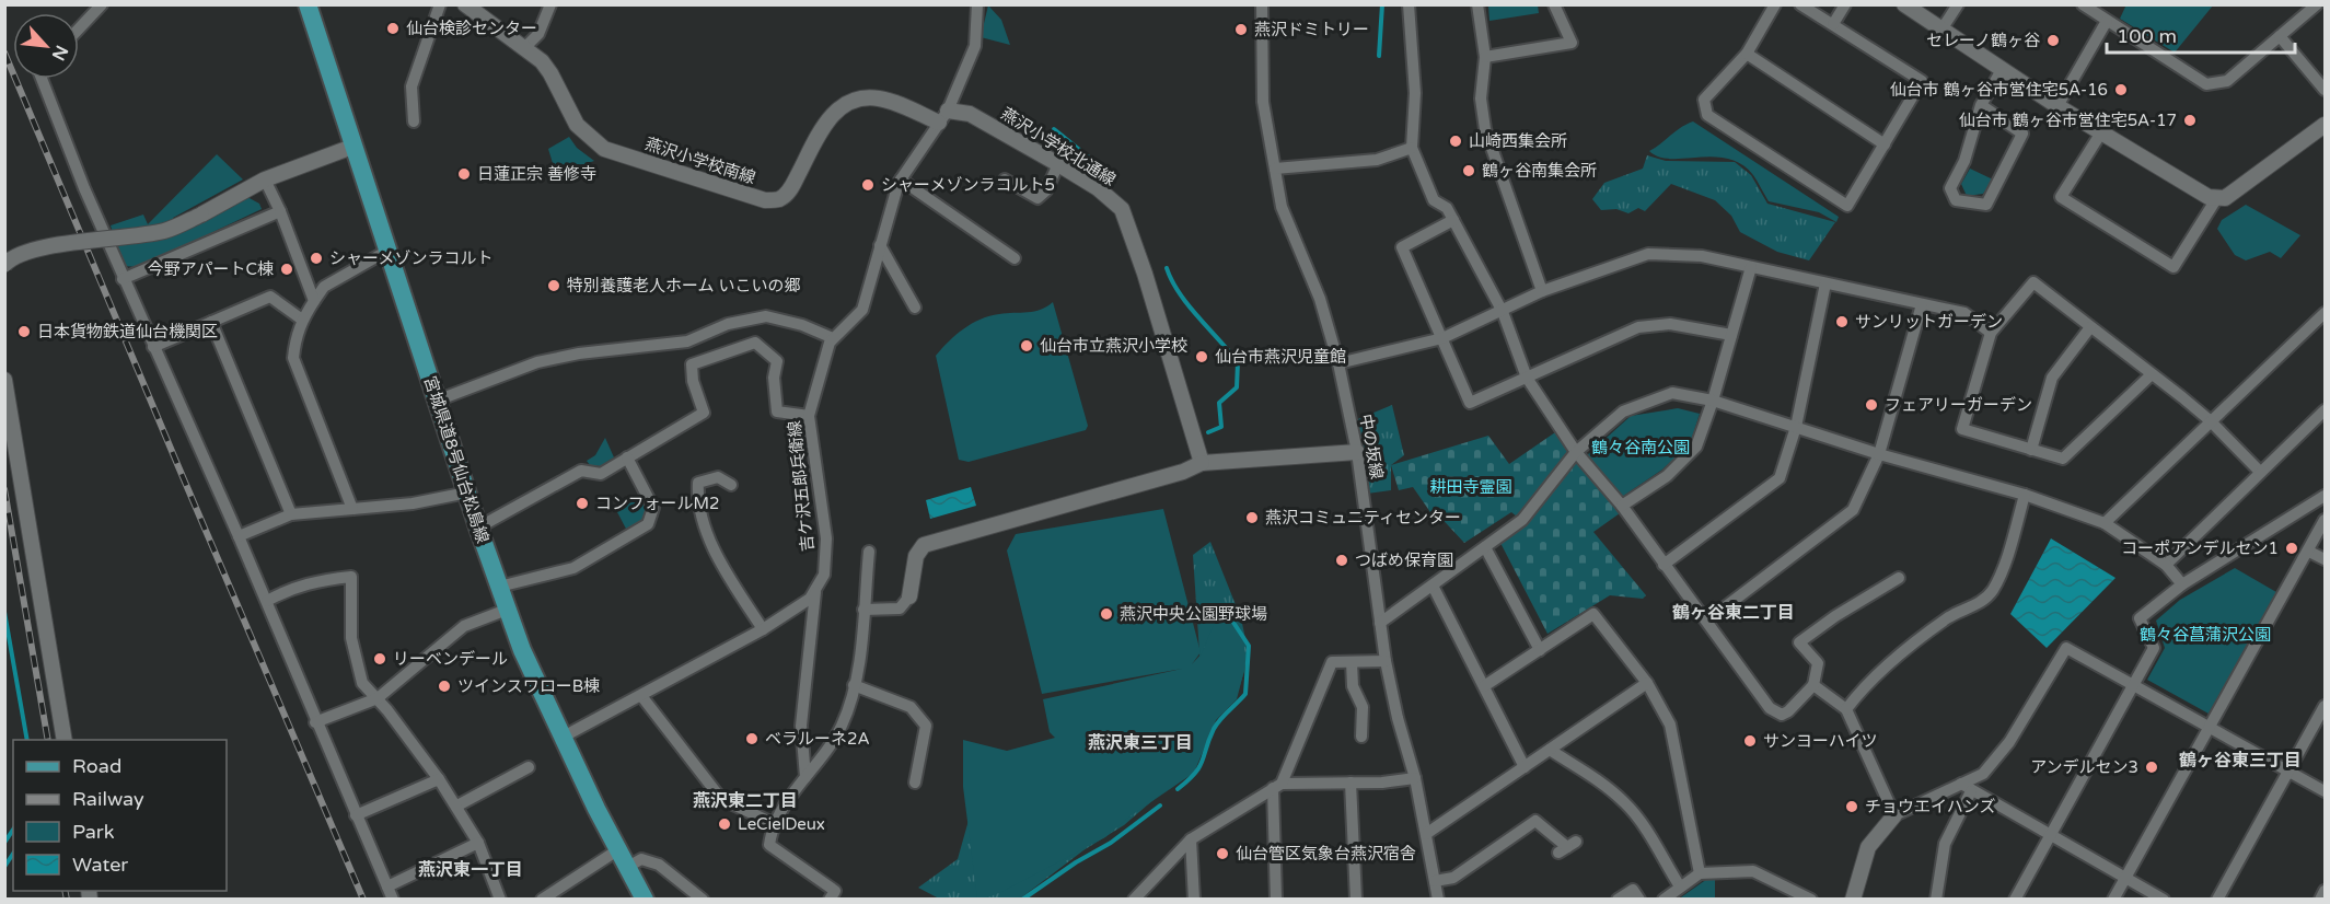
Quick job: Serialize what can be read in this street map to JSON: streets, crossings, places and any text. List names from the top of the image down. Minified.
{"streets":{"main road":["宮城県道8号仙台松島線"],"street":["燕沢小学校北通線","燕沢小学校南線","中の坂線","吉ケ沢五郎兵衛線"]},"crossings":[["燕沢小学校北通線","燕沢小学校南線"],["燕沢小学校北通線","吉ケ沢五郎兵衛線"],["燕沢小学校南線","吉ケ沢五郎兵衛線"]],"districts":["鶴ヶ谷東二丁目","燕沢東三丁目","鶴ヶ谷東三丁目","燕沢東二丁目","燕沢東一丁目"],"parks":["鶴々谷南公園","耕田寺霊園","鶴々谷菖蒲沢公園"],"places":["仙台検診センター","燕沢ドミトリー","セレーノ鶴ヶ谷","仙台市 鶴ヶ谷市営住宅5A-16","仙台市 鶴ヶ谷市営住宅5A-17","山崎西集会所","鶴ヶ谷南集会所","日蓮正宗 善修寺","シャーメゾンラコルト5","シャーメゾンラコルト","今野アパートC棟","特別養護老人ホーム いこいの郷","サンリットガーデン","日本貨物鉄道仙台機関区","仙台市立燕沢小学校","仙台市燕沢児童館","フェアリーガーデン","コンフォールM2","燕沢コミュニティセンター","コーポアンデルセン1","つばめ保育園","燕沢中央公園野球場","リーベンデール","ツインスワローB棟","ベラルーネ2A","サンヨーハイツ","アンデルセン3","チョウエイハンズ","LeCielDeux","仙台管区気象台燕沢宿舎"],"legend":["Road","Railway","Park","Water"],"scale_bar":"100 m","north":"bottom right"}
